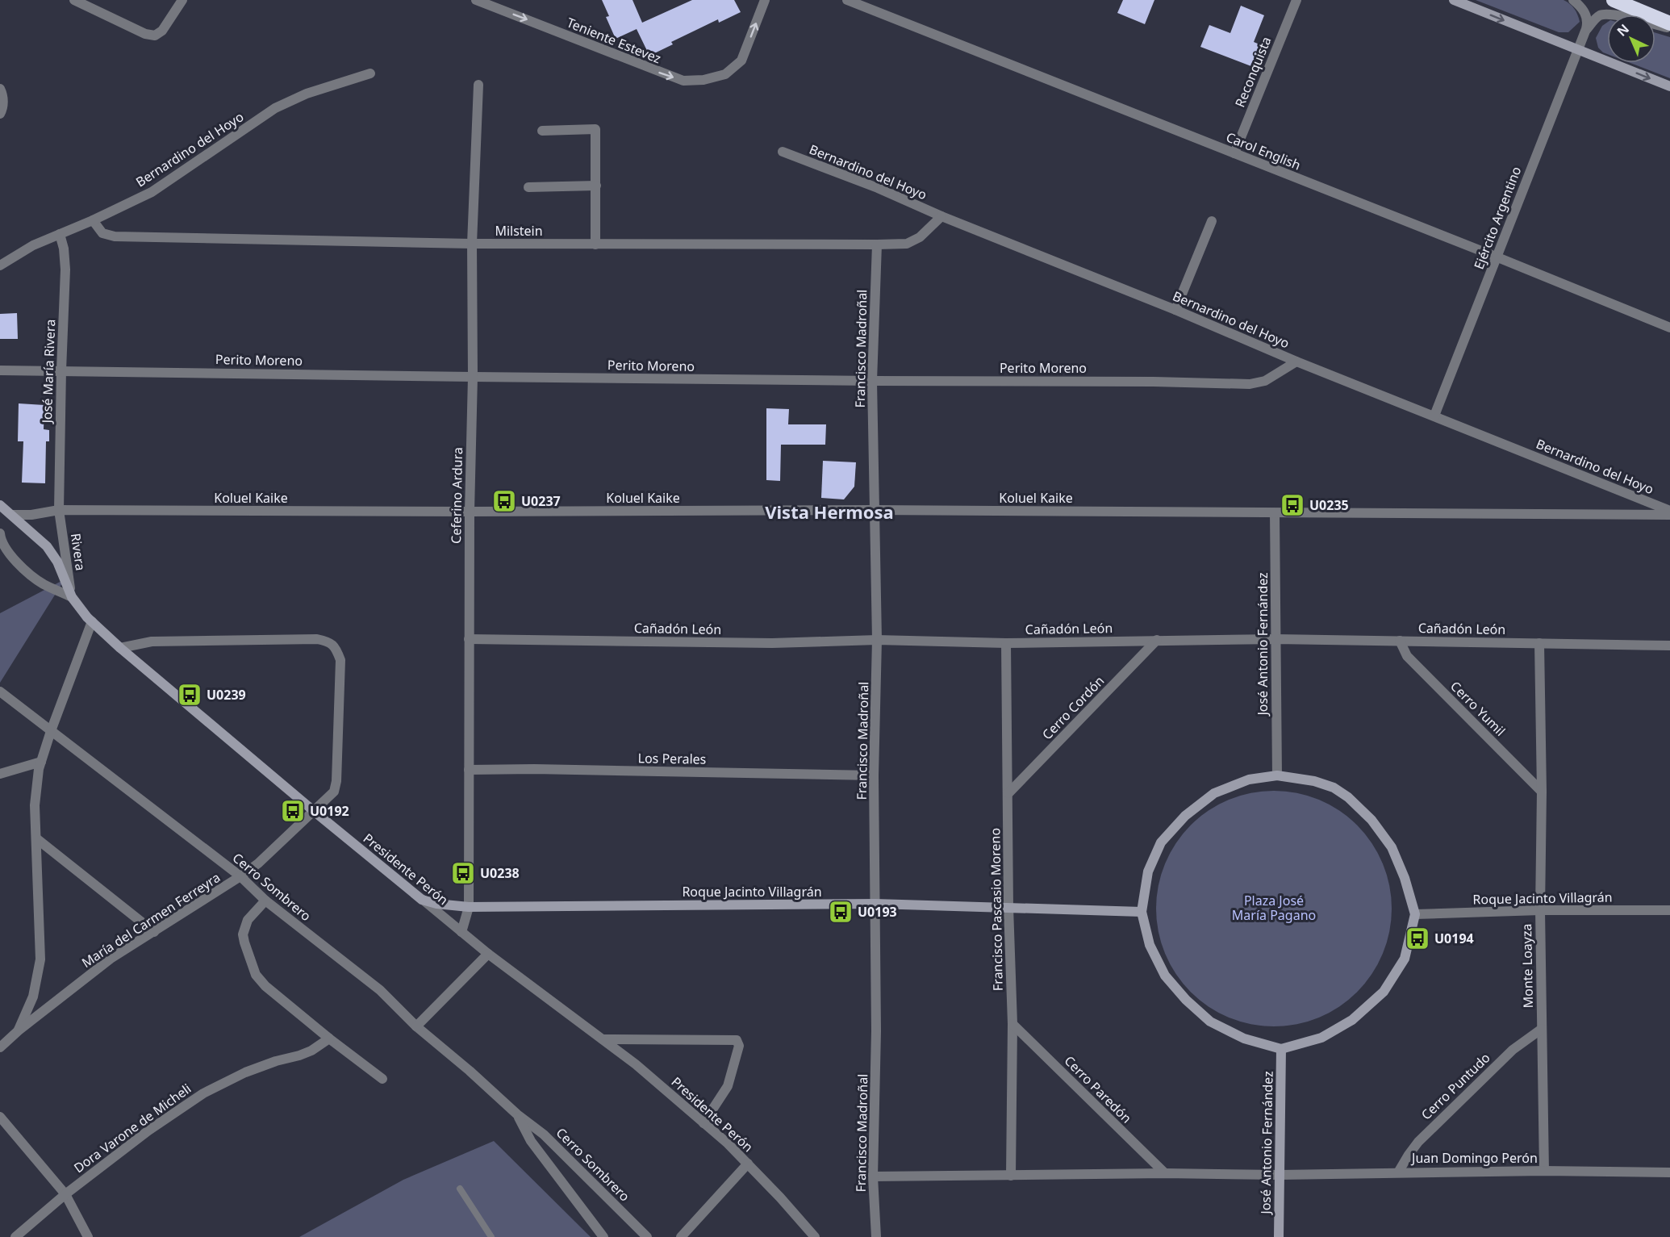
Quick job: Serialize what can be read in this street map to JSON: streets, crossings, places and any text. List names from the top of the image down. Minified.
{"streets":{"street":["Teniente Estevez","Reconquista","Bernardino del Hoyo","Carol English","Ejército Argentino","Milstein","Francisco Madroñal","Perito Moreno","José María Rivera","Ceferino Ardura","Koluel Kaike","Rivera","Cañadón León","José Antonio Fernández","Cerro Cordón","Cerro Yumil","Los Perales","Presidente Perón","Cerro Sombrero","Roque Jacinto Villagrán","Francisco Pascasio Moreno","María del Carmen Ferreyra","Monte Loayza","Cerro Puntudo","Cerro Paredón","Dora Varone de Micheli","Juan Domingo Perón"]},"crossings":[["Reconquista","Carol English"],["Bernardino del Hoyo","Ejército Argentino"],["Bernardino del Hoyo","Milstein"],["Bernardino del Hoyo","Perito Moreno"],["Bernardino del Hoyo","José María Rivera"],["Carol English","Ejército Argentino"],["Milstein","Francisco Madroñal"],["Milstein","Ceferino Ardura"],["Francisco Madroñal","Perito Moreno"],["Francisco Madroñal","Koluel Kaike"],["Francisco Madroñal","Cañadón León"],["Francisco Madroñal","Los Perales"],["Francisco Madroñal","Roque Jacinto Villagrán"],["Francisco Madroñal","Juan Domingo Perón"],["Perito Moreno","José María Rivera"],["Perito Moreno","Ceferino Ardura"],["José María Rivera","Koluel Kaike"],["José María Rivera","Rivera"],["Ceferino Ardura","Koluel Kaike"],["Ceferino Ardura","Cañadón León"],["Ceferino Ardura","Los Perales"],["Ceferino Ardura","Presidente Perón"],["Ceferino Ardura","Roque Jacinto Villagrán"],["Koluel Kaike","Rivera"],["Koluel Kaike","José Antonio Fernández"],["Koluel Kaike","Presidente Perón"],["Rivera","Presidente Perón"],["Cañadón León","José Antonio Fernández"],["Cañadón León","Cerro Cordón"],["Cañadón León","Cerro Yumil"],["Cañadón León","Francisco Pascasio Moreno"],["Cañadón León","Monte Loayza"],["José Antonio Fernández","Juan Domingo Perón"],["Cerro Cordón","Francisco Pascasio Moreno"],["Cerro Yumil","Monte Loayza"],["Presidente Perón","Roque Jacinto Villagrán"],["Presidente Perón","María del Carmen Ferreyra"],["Cerro Sombrero","María del Carmen Ferreyra"],["Roque Jacinto Villagrán","Francisco Pascasio Moreno"],["Roque Jacinto Villagrán","Monte Loayza"],["Francisco Pascasio Moreno","Cerro Paredón"],["Francisco Pascasio Moreno","Juan Domingo Perón"],["Monte Loayza","Cerro Puntudo"],["Monte Loayza","Juan Domingo Perón"],["Cerro Puntudo","Juan Domingo Perón"],["Cerro Paredón","Juan Domingo Perón"]],"one_way":["Teniente Estevez"],"districts":["Vista Hermosa"],"parks":["Plaza José María Pagano"],"places":{"bus stop":["U0237","U0235","U0239","U0192","U0238","U0193","U0194"]},"north":"top left"}
